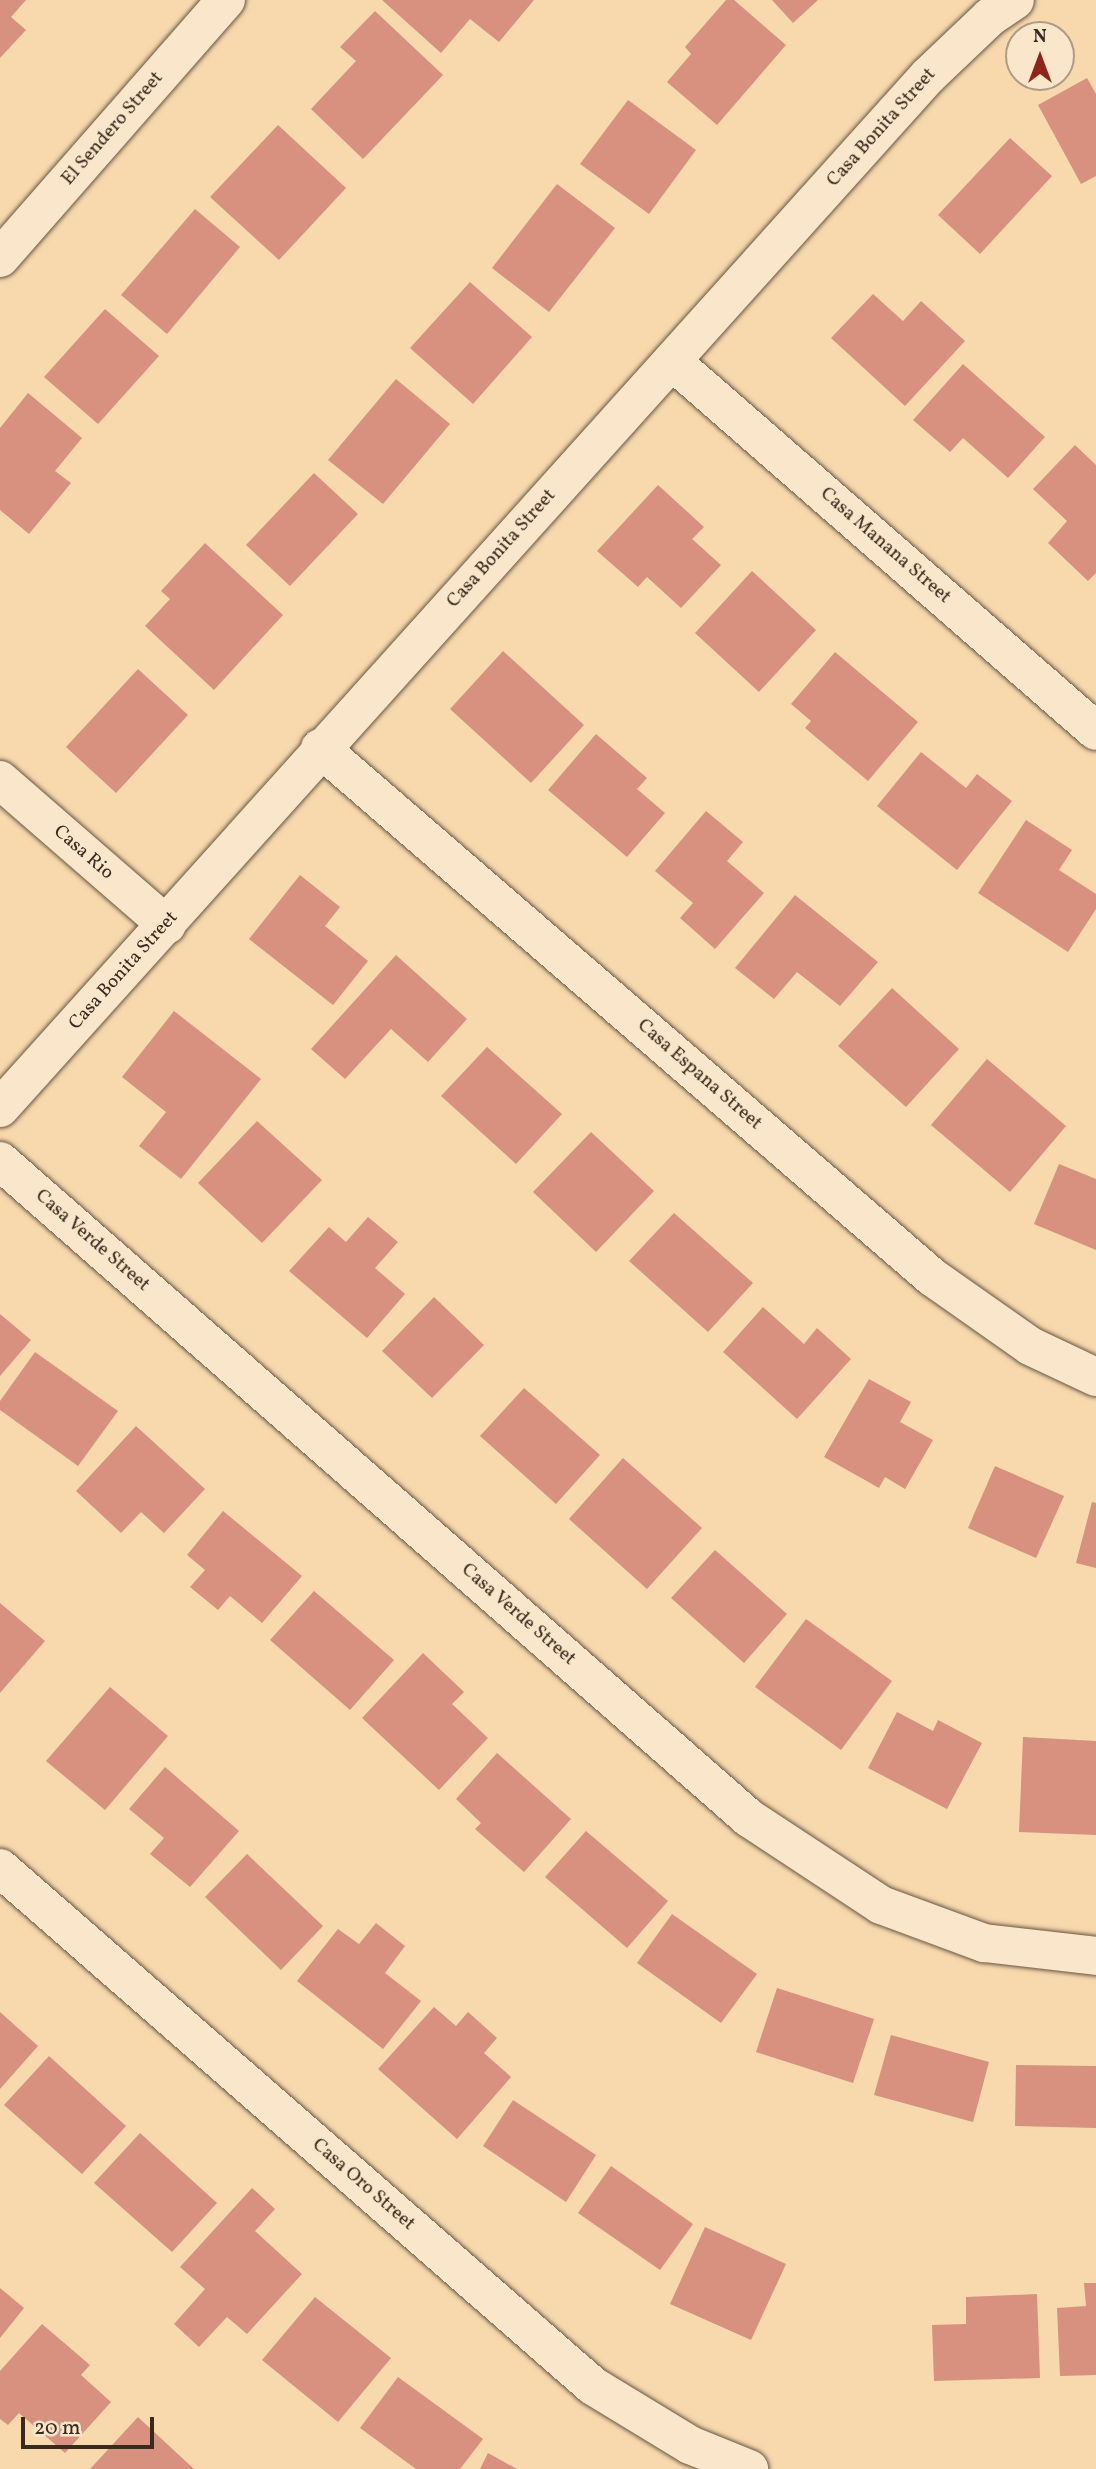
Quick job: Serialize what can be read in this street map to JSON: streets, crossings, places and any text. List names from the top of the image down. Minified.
{"streets":{"street":["Casa Bonita Street","El Sendero Street","Casa Manana Street","Casa Rio","Casa Espana Street","Casa Verde Street","Casa Oro Street"]},"crossings":[["Casa Bonita Street","Casa Manana Street"],["Casa Bonita Street","Casa Rio"],["Casa Bonita Street","Casa Espana Street"]],"scale_bar":"20 m","north":"top"}
